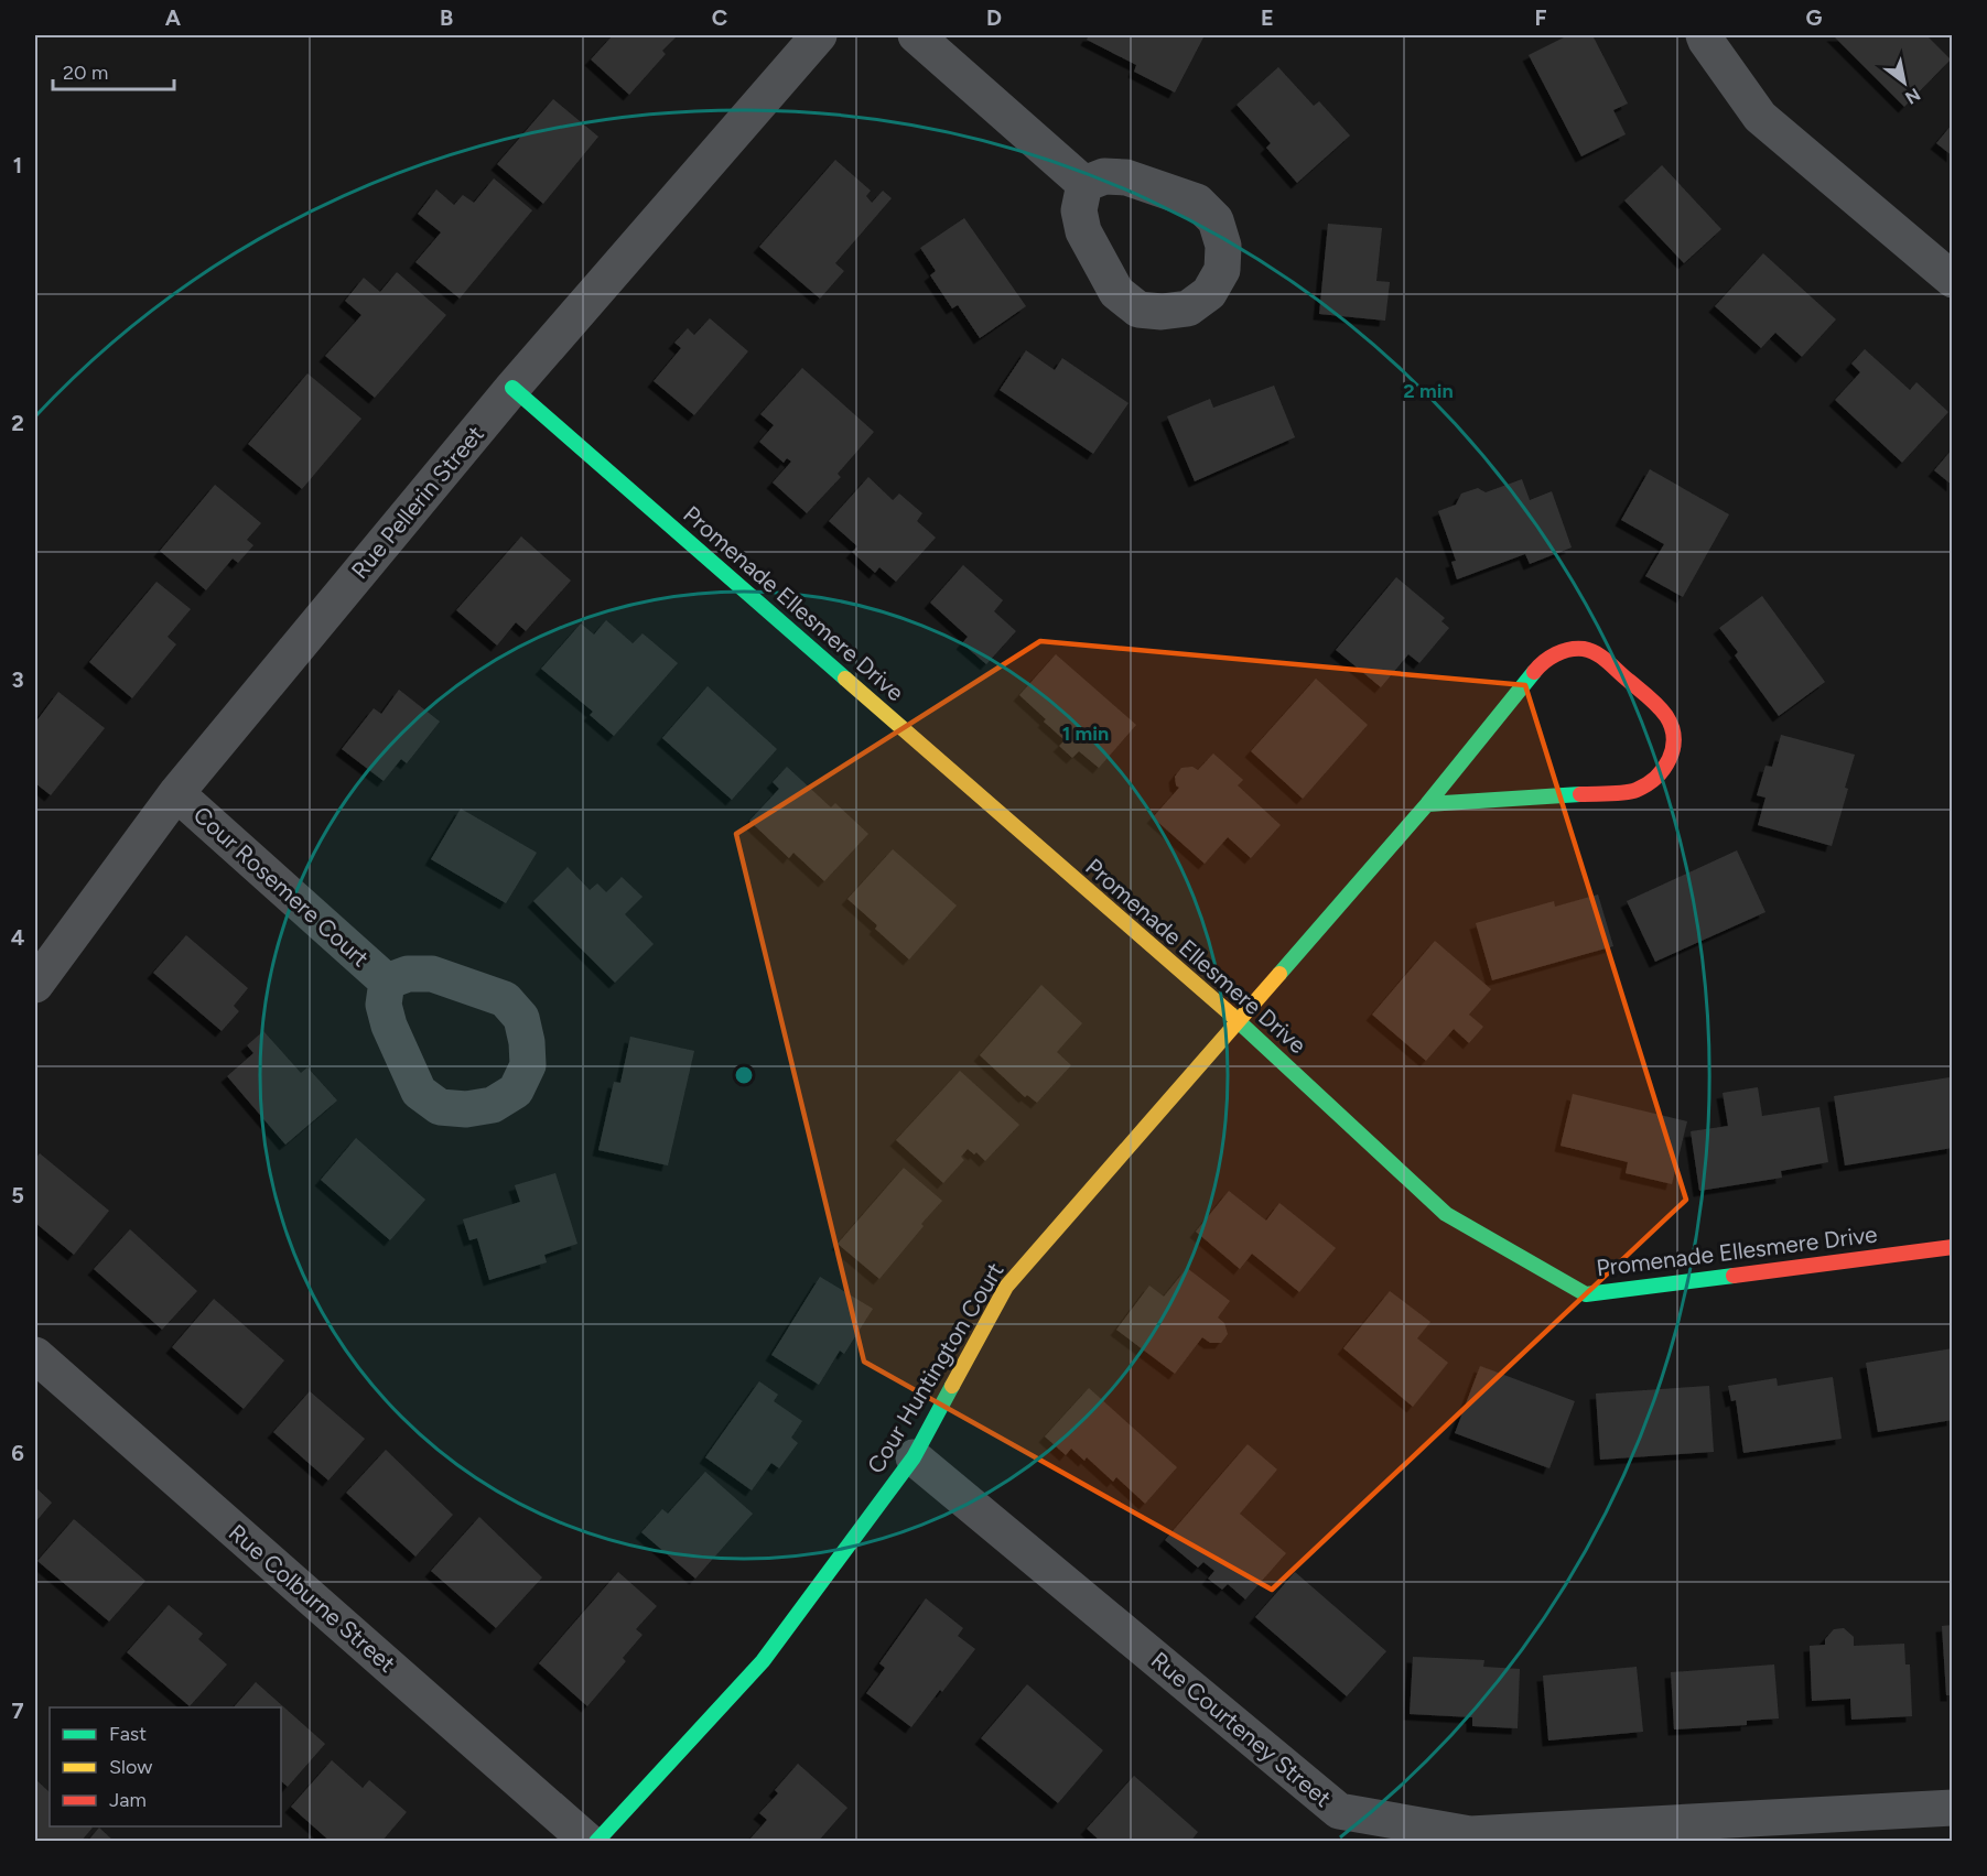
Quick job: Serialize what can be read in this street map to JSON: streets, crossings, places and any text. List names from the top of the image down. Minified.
{"streets":{"street":["Rue Pellerin Street","Promenade Ellesmere Drive","Cour Rosemere Court","Cour Huntington Court","Rue Colburne Street","Rue Courteney Street"]},"crossings":[["Rue Pellerin Street","Promenade Ellesmere Drive"],["Rue Pellerin Street","Cour Rosemere Court"],["Promenade Ellesmere Drive","Cour Huntington Court"],["Cour Huntington Court","Rue Courteney Street"]],"legend":["Fast","Slow","Jam"],"scale_bar":"20 m","north":"bottom right","grid":{"columns":["A","B","C","D","E","F","G"],"rows":["1","2","3","4","5","6","7"]},"rings":["2 min","1 min"]}
